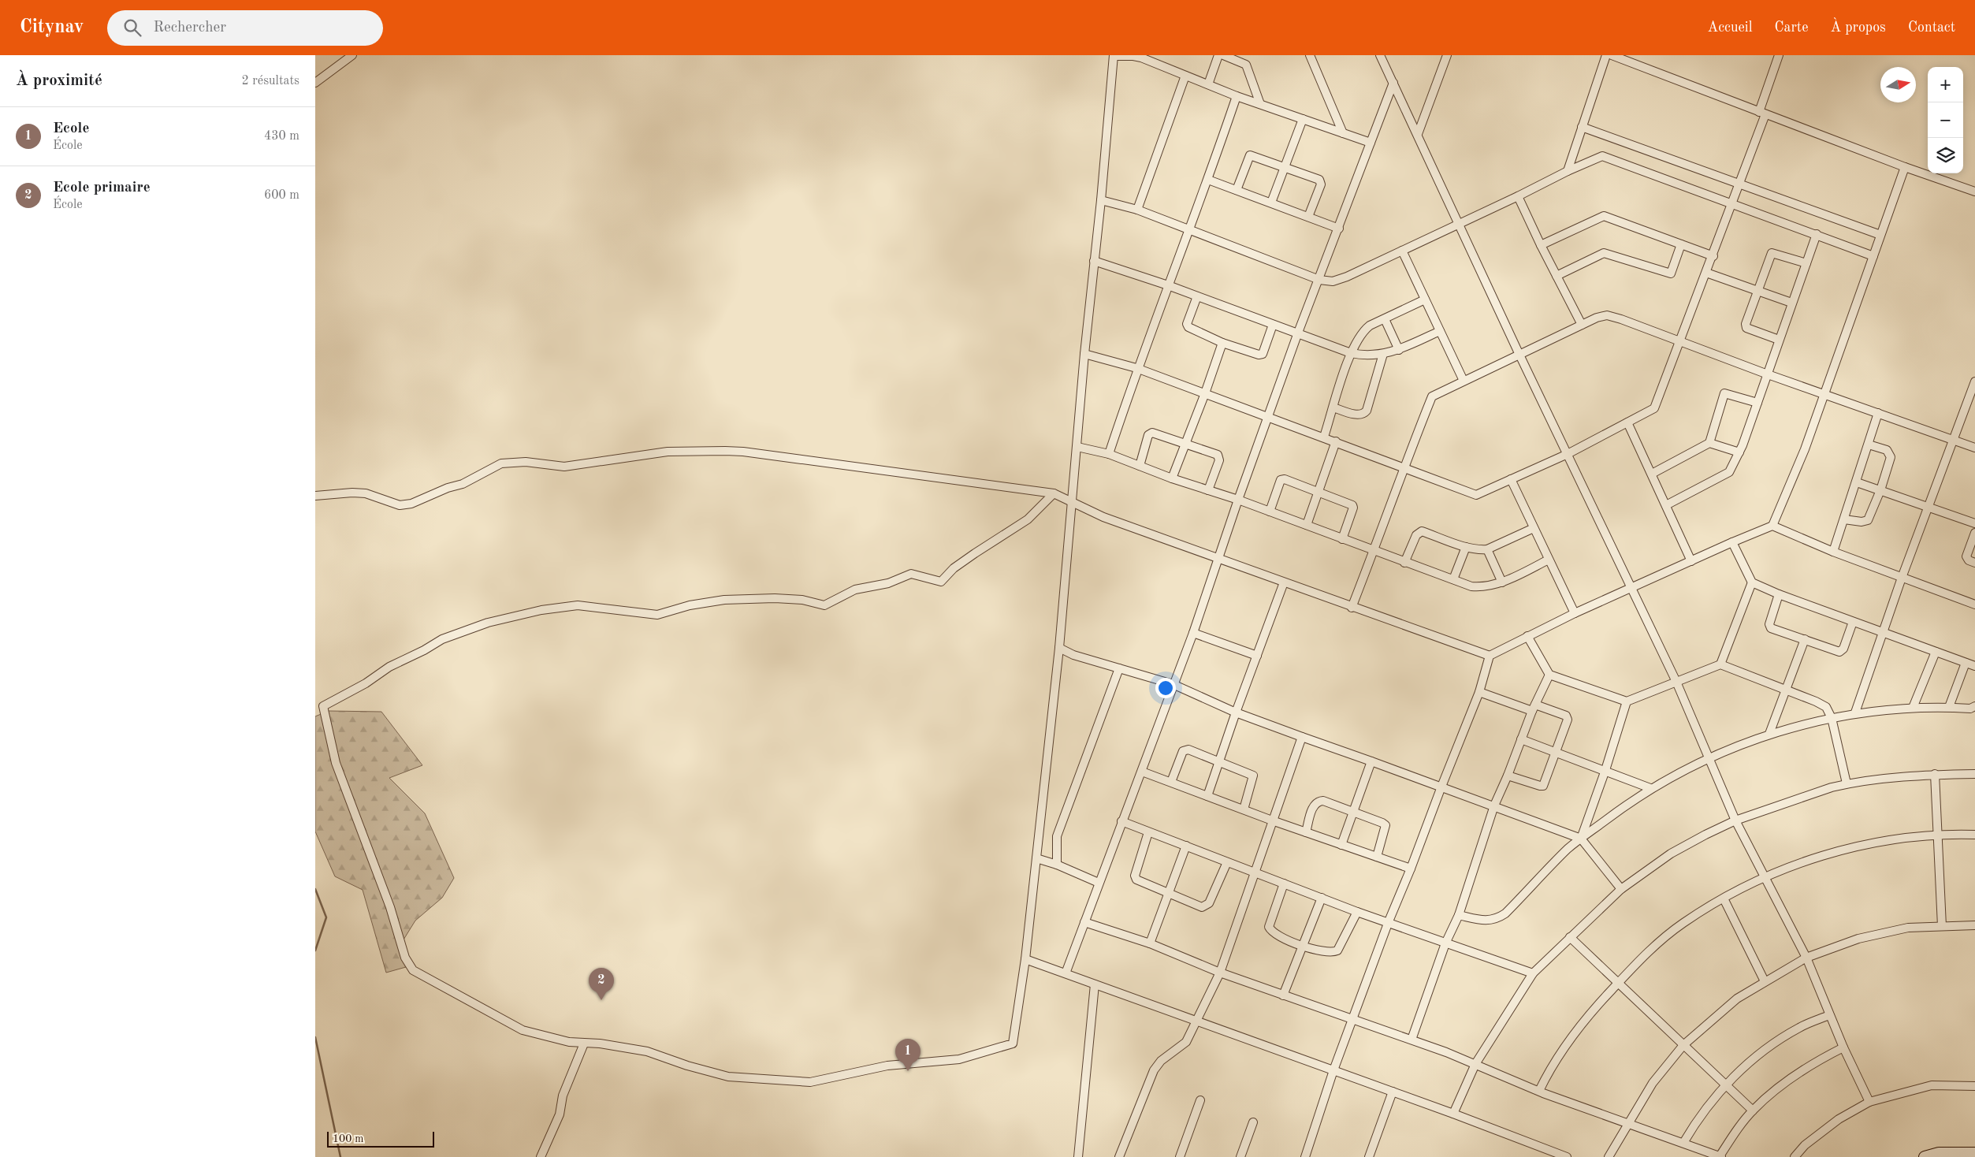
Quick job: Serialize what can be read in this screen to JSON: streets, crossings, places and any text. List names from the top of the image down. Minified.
{"scale_bar":"100 m","north":"right","page":{"header":"Citynav","search":"Rechercher","nav":["Accueil","Carte","À propos","Contact"],"heading":["À proximité","2 résultats"],"map_buttons":["+","−"],"list":[{"mark":"1","name":"Ecole","note":"École","value":"430 m"},{"mark":"2","name":"Ecole primaire","note":"École","value":"600 m"}],"pins":["2","1"],"scale":"100 m"}}
